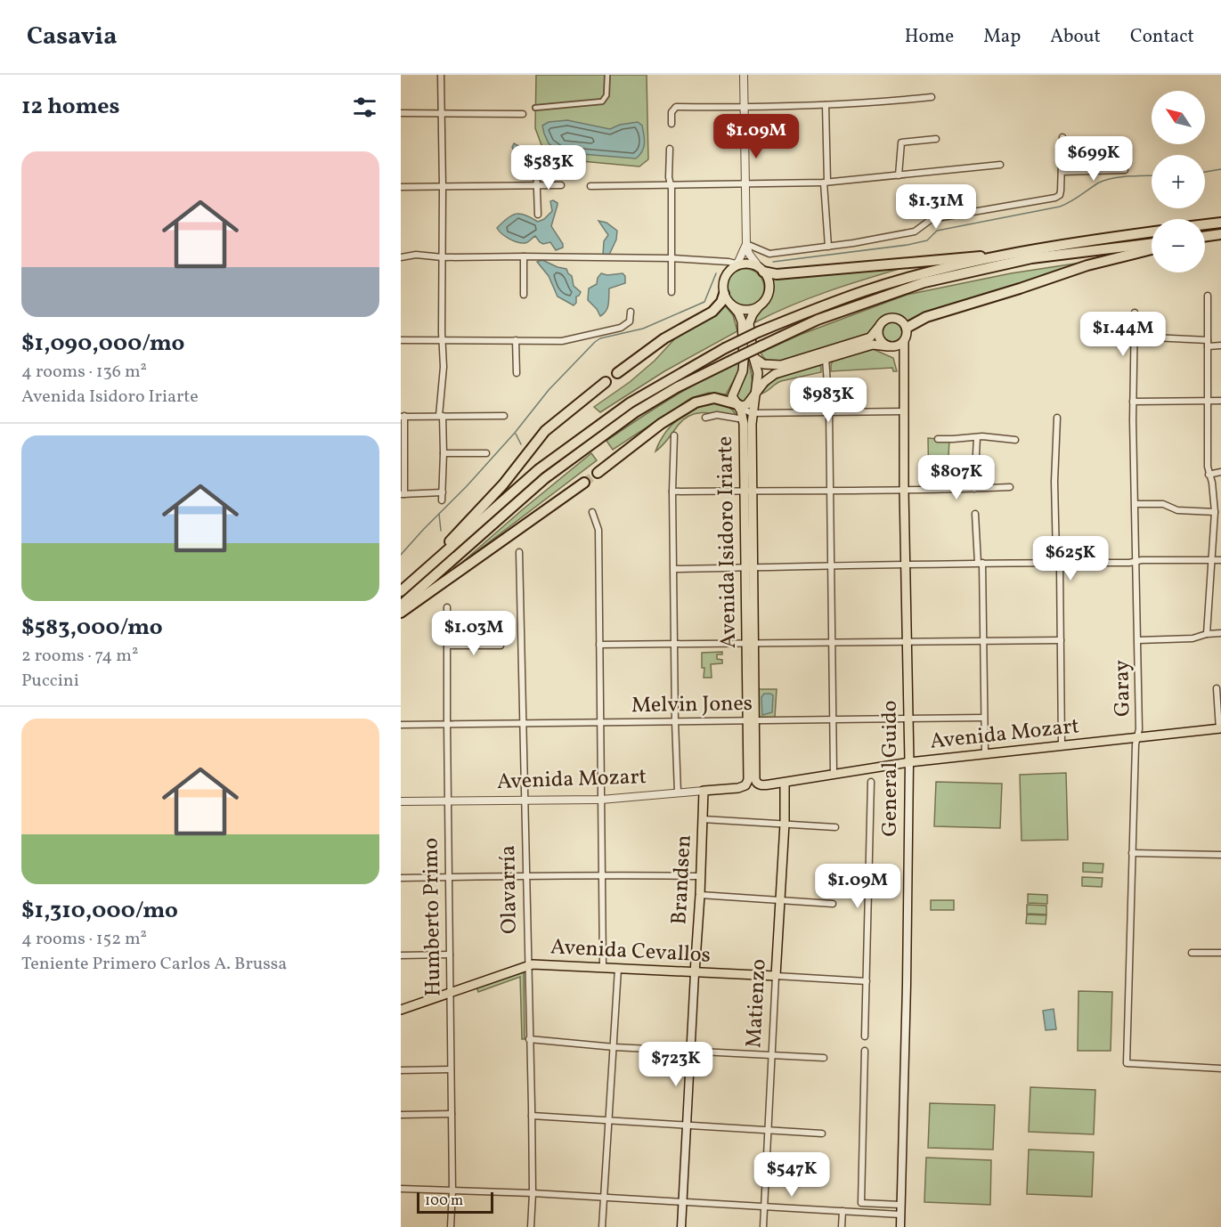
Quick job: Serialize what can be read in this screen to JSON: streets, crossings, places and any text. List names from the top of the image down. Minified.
{"streets":{"main road":["Avenida Isidoro Iriarte","Avenida Mozart","General Guido","Brandsen","Avenida Cevallos","Matienzo"],"street":["Garay","Melvin Jones","Olavarría","Humberto Primo"]},"crossings":[["Avenida Isidoro Iriarte","Melvin Jones"],["Avenida Isidoro Iriarte","Avenida Mozart"],["Garay","Avenida Mozart"],["Melvin Jones","General Guido"],["Melvin Jones","Olavarría"],["Melvin Jones","Humberto Primo"],["Avenida Mozart","General Guido"],["Avenida Mozart","Brandsen"],["Avenida Mozart","Olavarría"],["Avenida Mozart","Humberto Primo"],["Avenida Mozart","Matienzo"],["Brandsen","Avenida Cevallos"],["Olavarría","Avenida Cevallos"],["Humberto Primo","Avenida Cevallos"],["Avenida Cevallos","Matienzo"]],"scale_bar":"100 m","north":"top left","page":{"header":"Casavia","nav":["Home","Map","About","Contact"],"heading":"12 homes","map_buttons":["+","−"],"price":["$1.09M","$699K","$583K","$1.31M","$1.44M","$983K","$807K","$625K","$1.03M","$1.09M","$723K","$547K"],"list":[{"name":"$1,090,000/mo","note":"4 rooms · 136 m² · Avenida Isidoro Iriarte"},{"name":"$583,000/mo","note":"2 rooms · 74 m² · Puccini"},{"name":"$1,310,000/mo","note":"4 rooms · 152 m² · Teniente Primero Carlos A. Brussa"}],"scale":"100 m"}}
